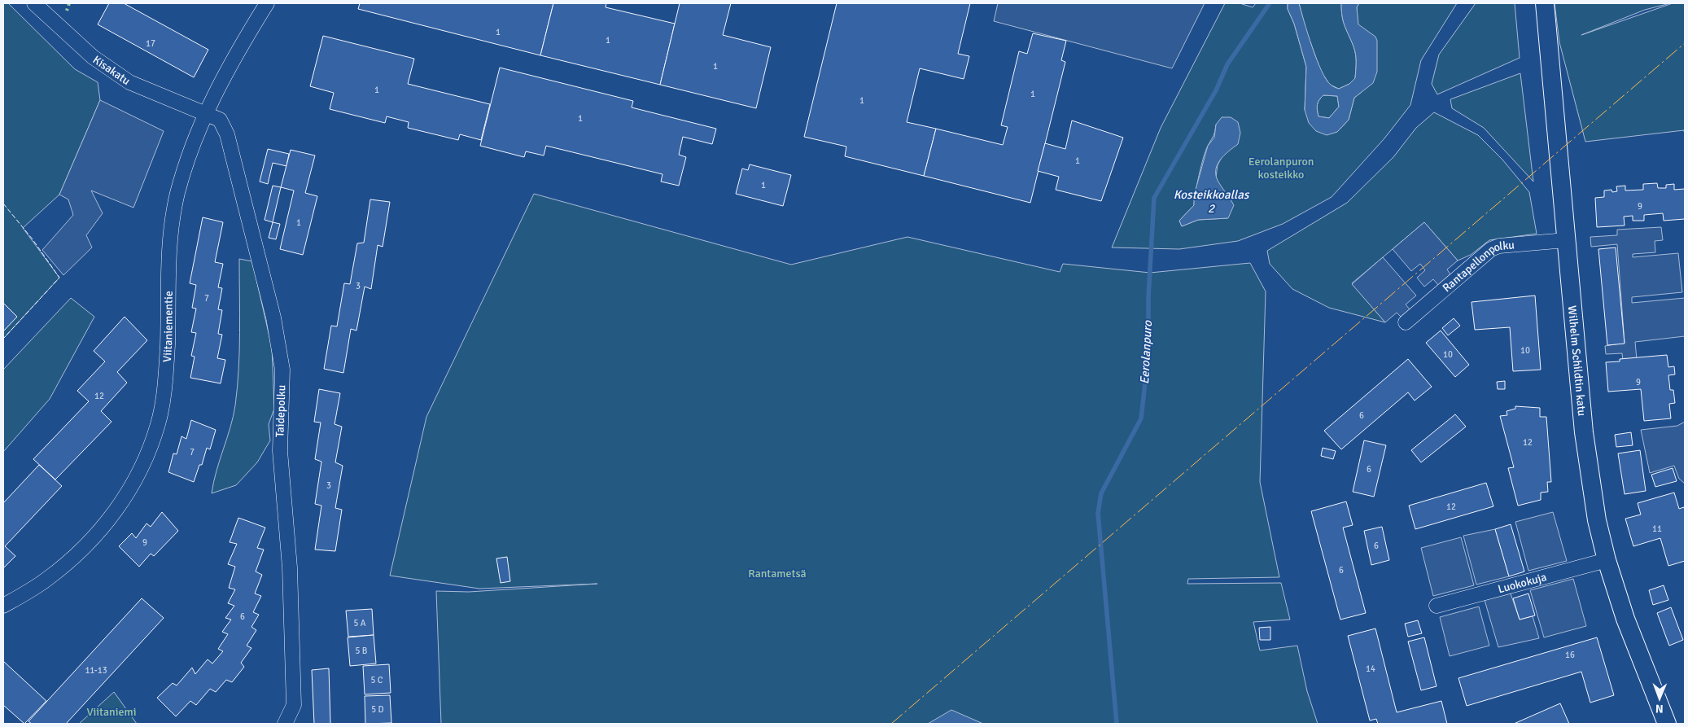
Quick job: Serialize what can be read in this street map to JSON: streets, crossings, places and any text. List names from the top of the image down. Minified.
{"streets":{"street":["Kisakatu","Rantapellonpolku","Viitaniementie","Wilhelm Schildtin katu","Taidepolku","Luokokuja"]},"crossings":[["Kisakatu","Viitaniementie"],["Kisakatu","Taidepolku"],["Rantapellonpolku","Wilhelm Schildtin katu"],["Viitaniementie","Taidepolku"],["Wilhelm Schildtin katu","Luokokuja"]],"water":["Kosteikkoallas 2","Eerolanpuro"],"parks":["Eerolanpuron kosteikko","Rantametsä","Viitaniemi"],"house_numbers":["1","1","17","1","1","1","1","1","1","1","9","1","3","7","10","10","9","12","6","12","7","6","3","12","11","9","6","6","6","5 A","5 B","16","14","11-13","5 C","5 D"],"north":"bottom"}
